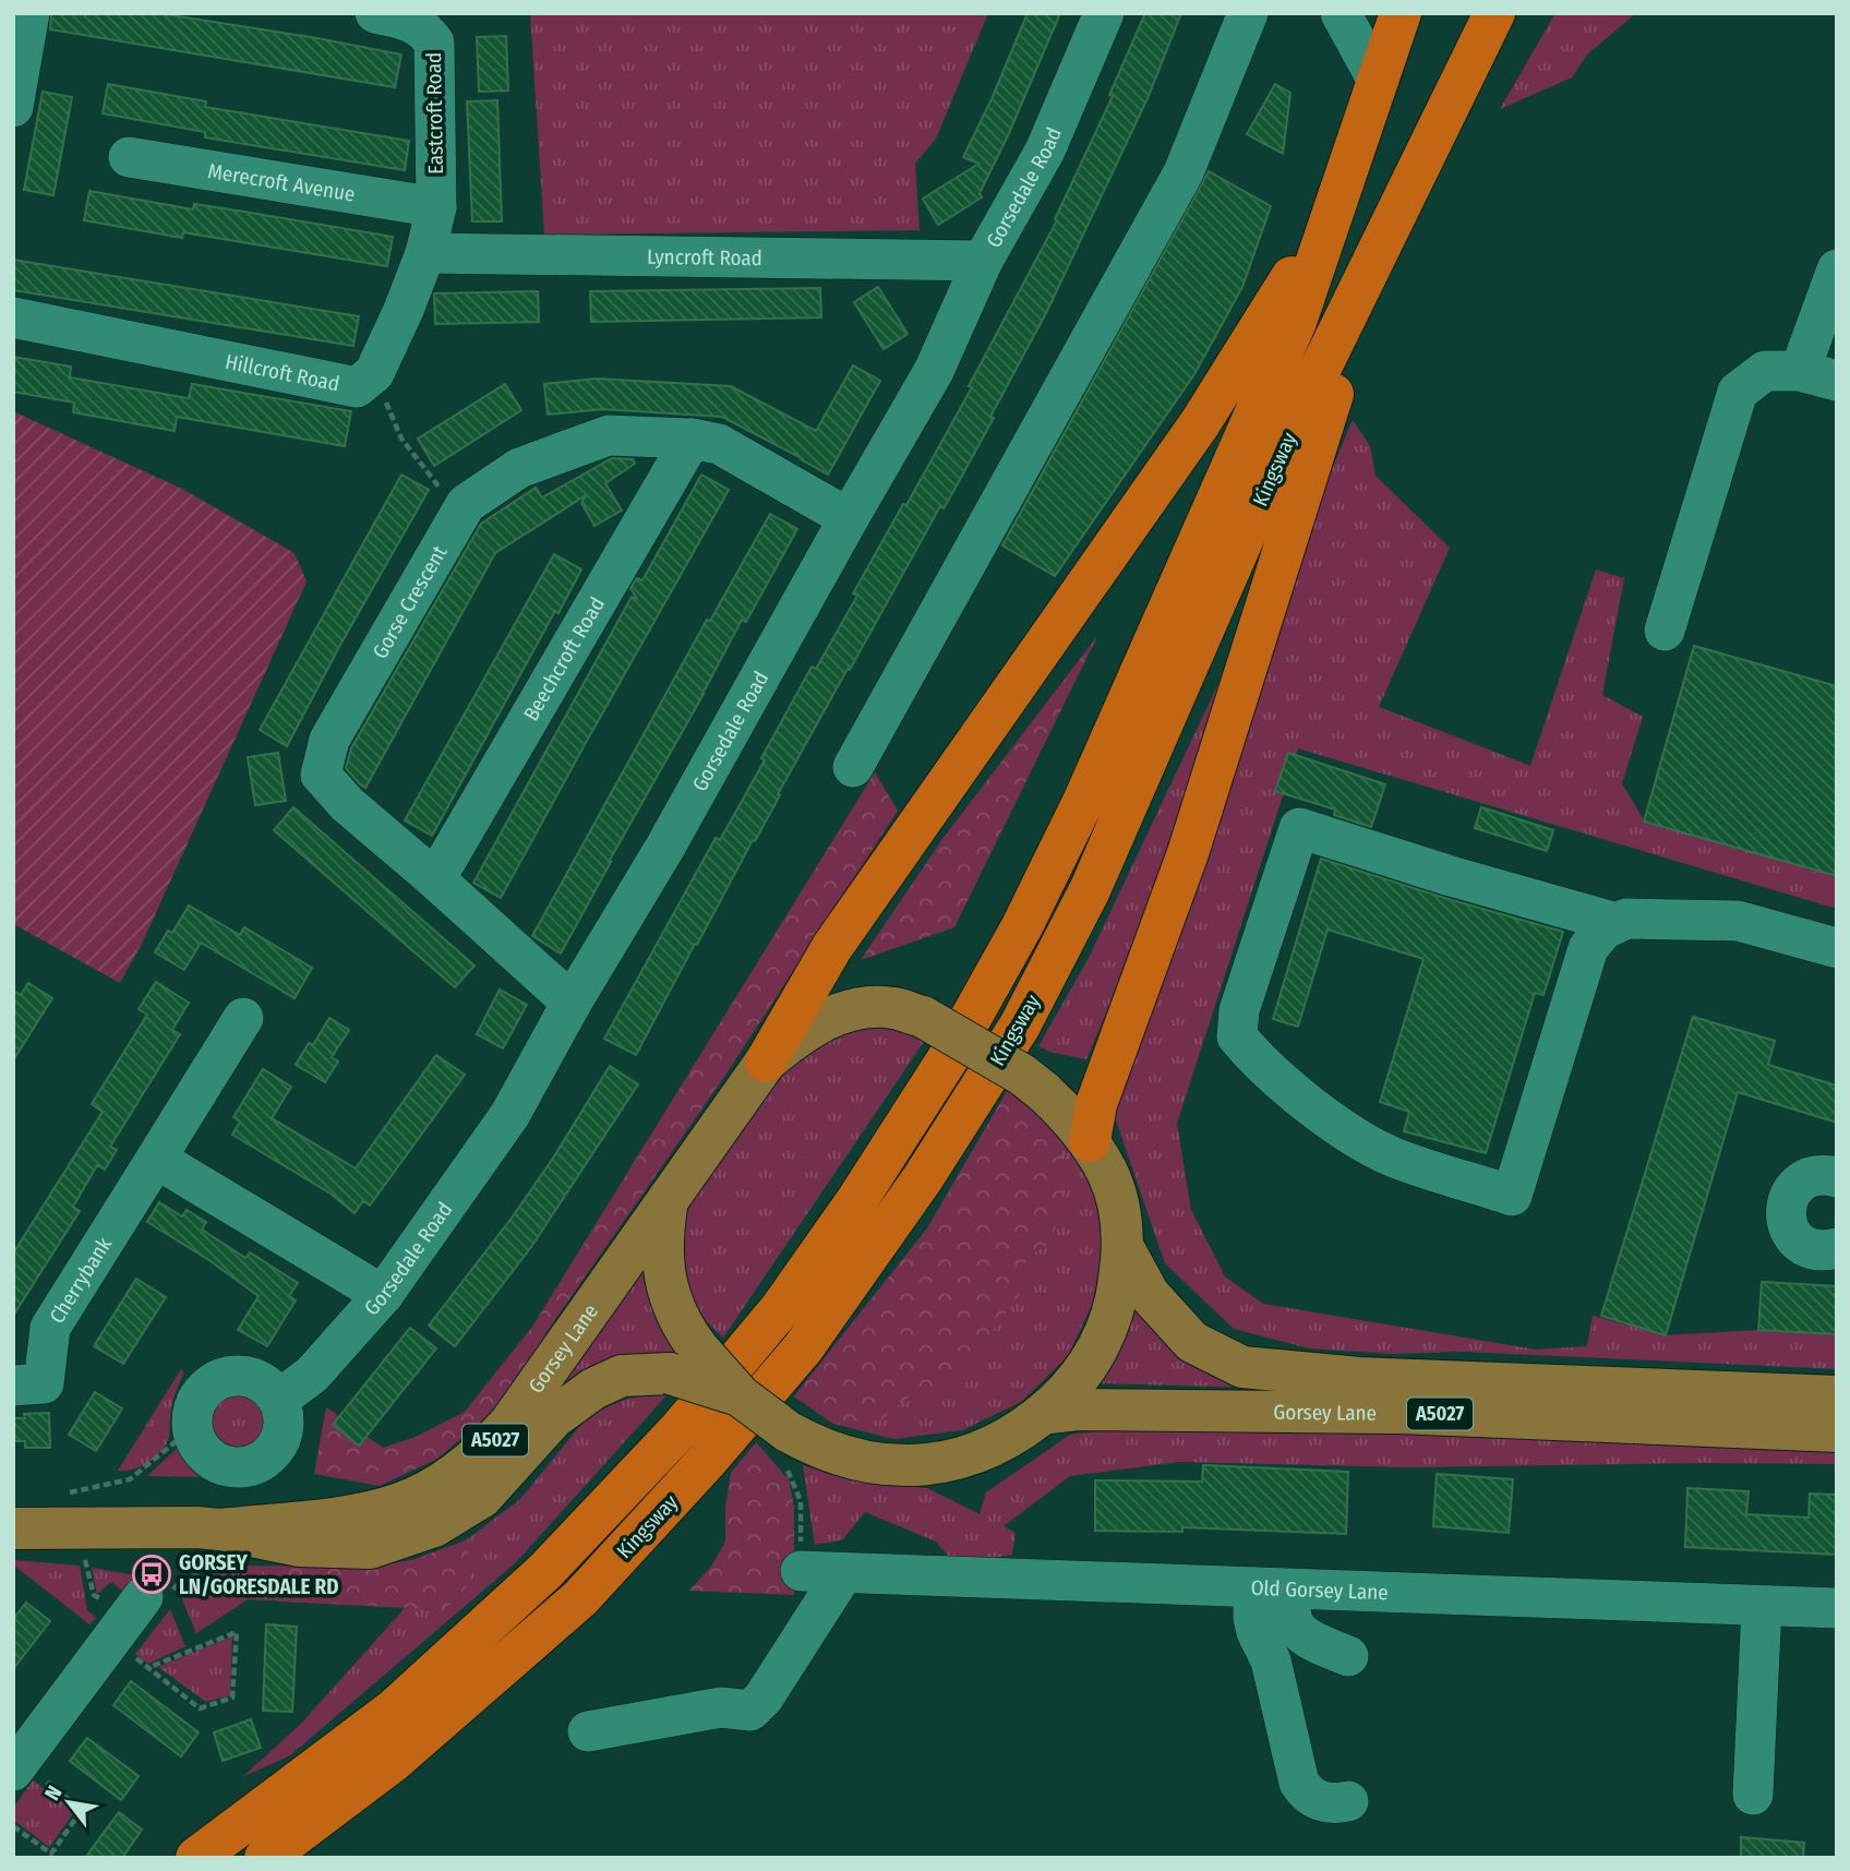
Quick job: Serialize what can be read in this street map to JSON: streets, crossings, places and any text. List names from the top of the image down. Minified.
{"streets":{"highway":["Kingsway"],"main road":["Gorsey Lane","A5027"],"street":["Eastcroft Road","Merecroft Avenue","Gorsedale Road","Lyncroft Road","Hillcroft Road","Gorse Crescent","Beechcroft Road","Cherrybank","Old Gorsey Lane"]},"crossings":[["Eastcroft Road","Merecroft Avenue"],["Gorsedale Road","Lyncroft Road"],["Gorsedale Road","Gorse Crescent"],["Gorse Crescent","Beechcroft Road"]],"places":{"bus stop":["GORSEY LN/GORESDALE RD"]},"north":"top left"}
